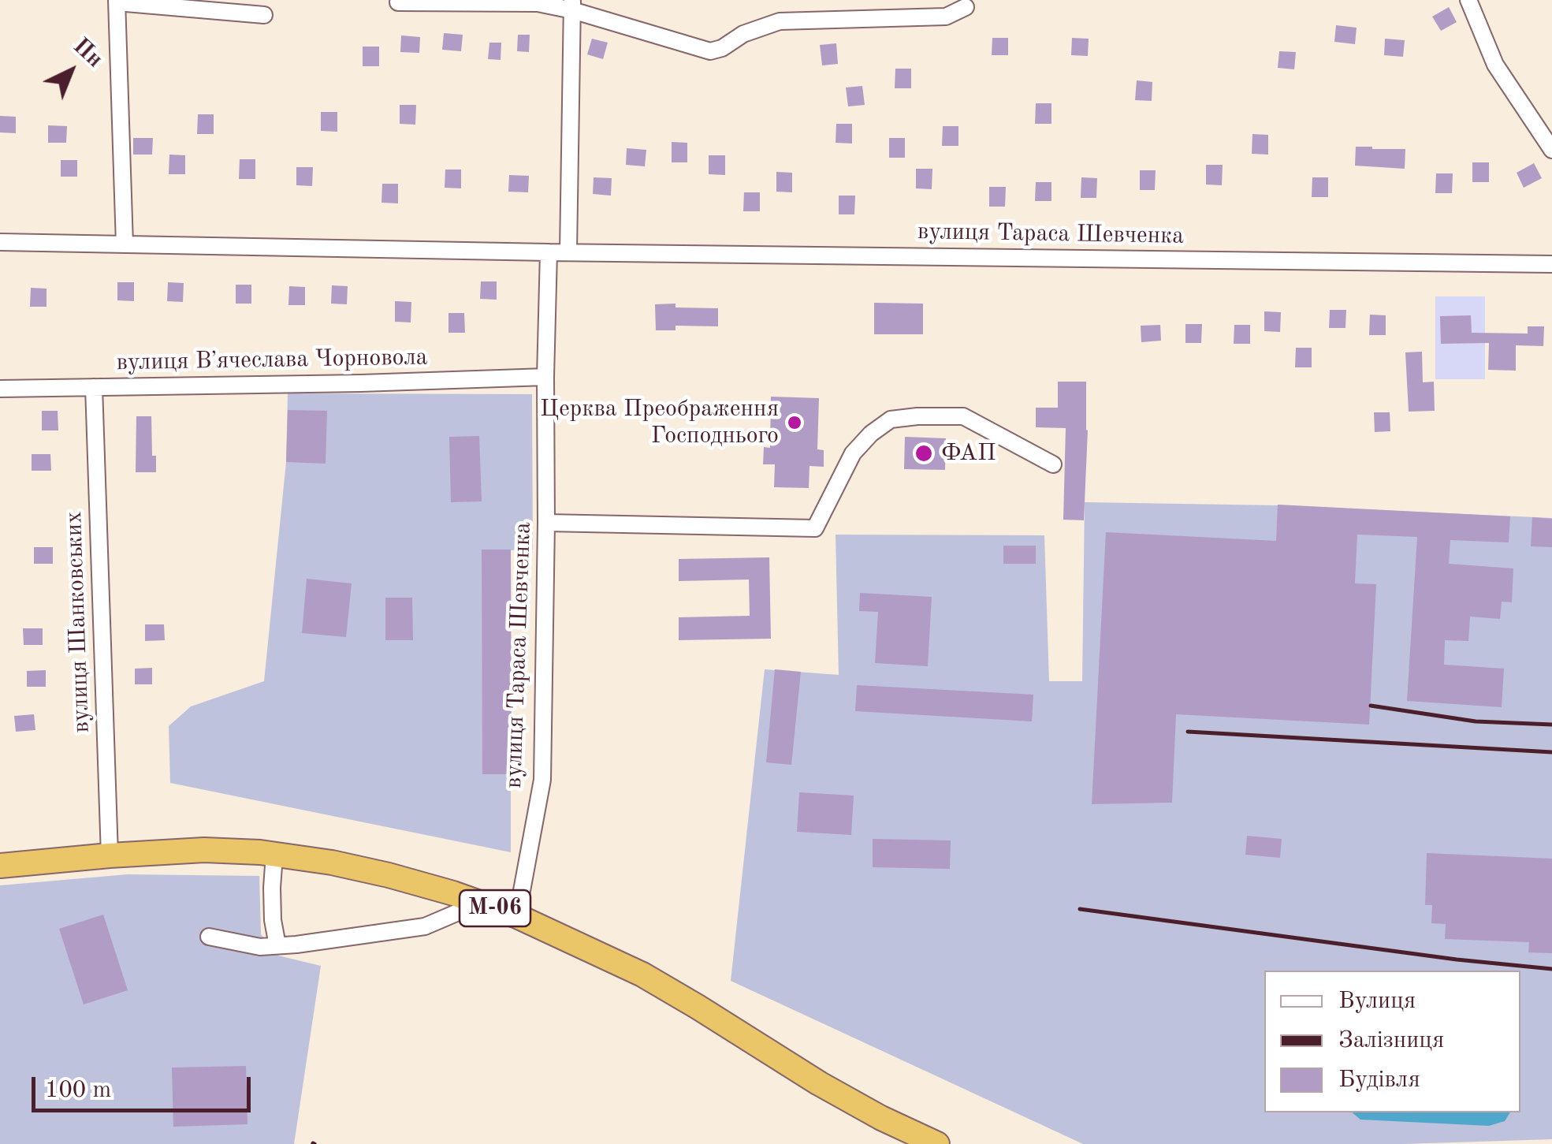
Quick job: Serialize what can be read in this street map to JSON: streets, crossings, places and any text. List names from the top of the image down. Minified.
{"streets":{"highway":["М-06"],"street":["вулиця Тараса Шевченка","вулиця Вʼячеслава Чорновола","вулиця Шанковських"]},"crossings":[["вулиця Тараса Шевченка","вулиця Вʼячеслава Чорновола"],["вулиця Тараса Шевченка","М-06"],["вулиця Вʼячеслава Чорновола","вулиця Шанковських"],["вулиця Шанковських","М-06"]],"places":["Церква Преображення Господнього","ФАП"],"legend":["Вулиця","Залізниця","Будівля"],"scale_bar":"100 m","north":"top right"}
